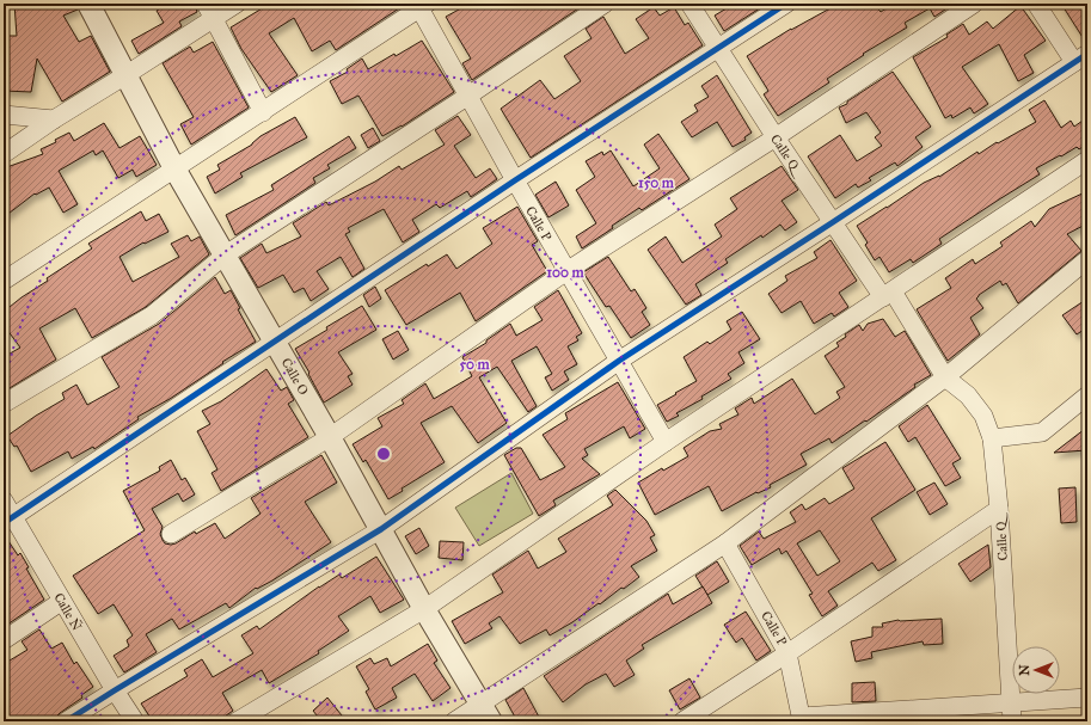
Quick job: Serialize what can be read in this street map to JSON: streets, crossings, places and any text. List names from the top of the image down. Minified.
{"streets":{"street":["Calle Q","Calle P","Calle O","Calle Ñ"]},"north":"left","rings":["150 m","100 m","50 m"]}
